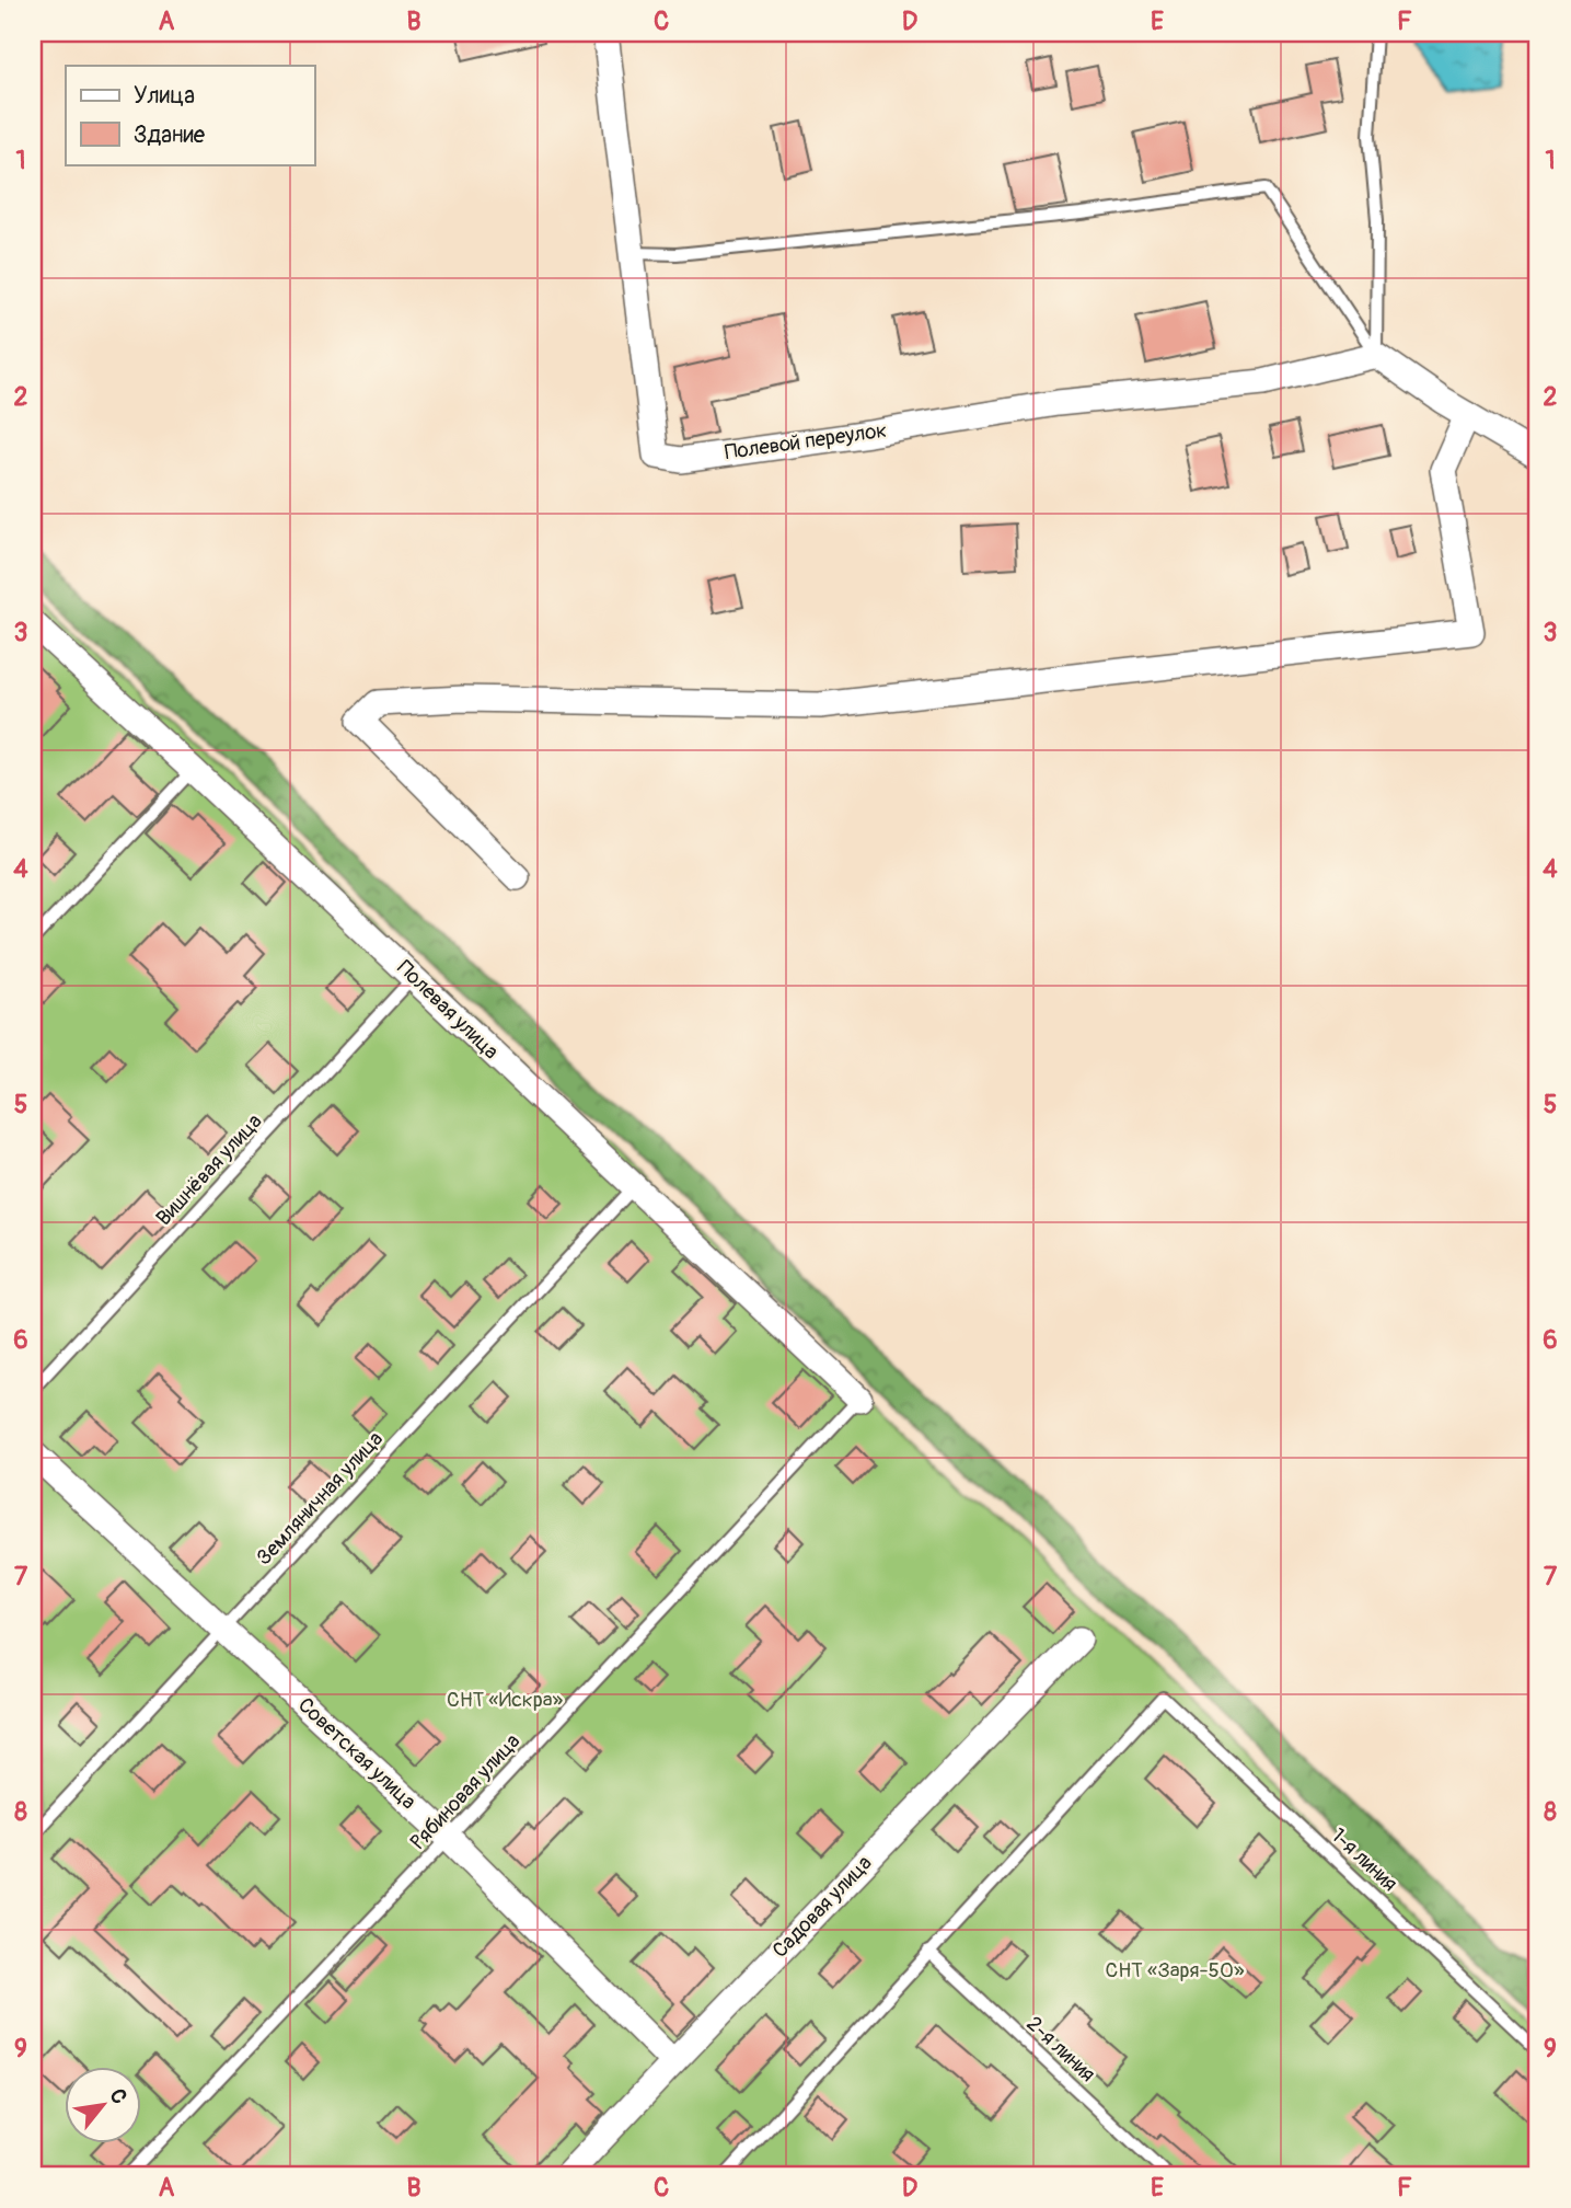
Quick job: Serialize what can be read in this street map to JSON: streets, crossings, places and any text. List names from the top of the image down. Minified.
{"streets":{"street":["Полевой переулок","Полевая улица","Советская улица","Садовая улица"],"lane":["Вишнёвая улица","Земляничная улица","Рябиновая улица","1-я линия","2-я линия"]},"crossings":[["Полевая улица","Вишнёвая улица"],["Полевая улица","Земляничная улица"],["Полевая улица","Рябиновая улица"],["Земляничная улица","Советская улица"],["Советская улица","Рябиновая улица"],["Советская улица","Садовая улица"],["1-я линия","2-я линия"]],"parks":["СНТ «Искра»","СНТ «Заря-50»"],"legend":["Улица","Здание"],"north":"top right","grid":{"columns":["A","B","C","D","E","F"],"rows":["1","2","3","4","5","6","7","8","9"]}}
